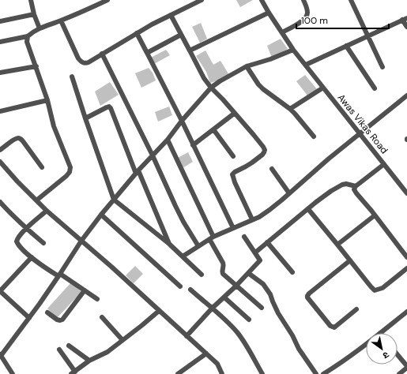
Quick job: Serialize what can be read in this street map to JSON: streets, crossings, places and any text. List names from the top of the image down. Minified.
{"streets":{"street":["Awas Vikas Road"]},"scale_bar":"100 m","north":"bottom right"}
